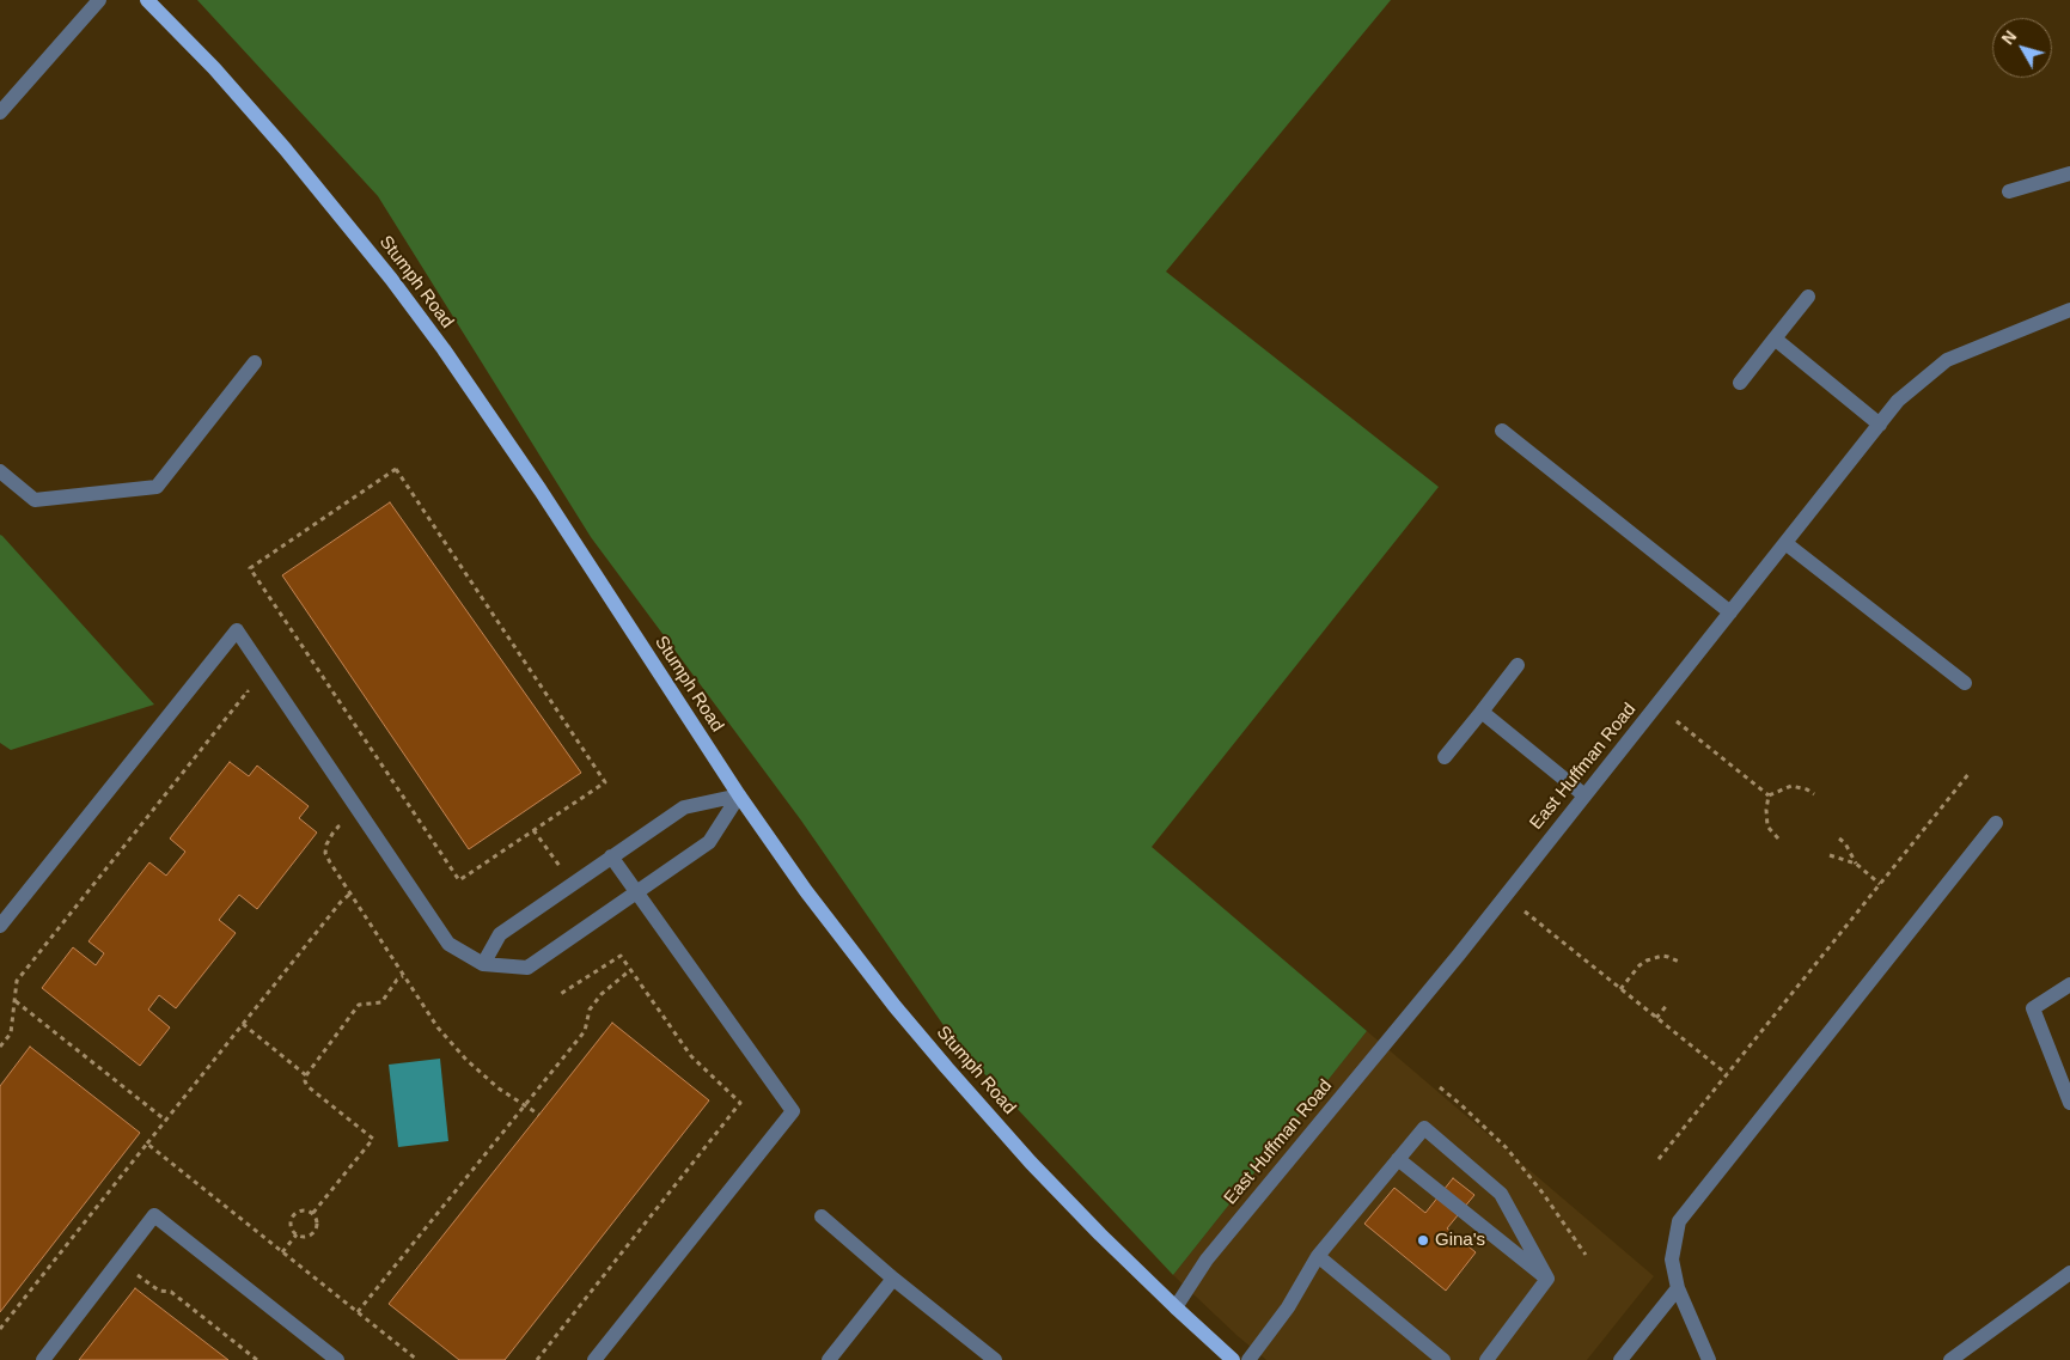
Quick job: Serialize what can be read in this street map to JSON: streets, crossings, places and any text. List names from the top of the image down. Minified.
{"streets":{"main road":["Stumph Road"],"street":["East Huffman Road"]},"crossings":[["Stumph Road","East Huffman Road"]],"places":["Gina's"],"north":"top left"}
